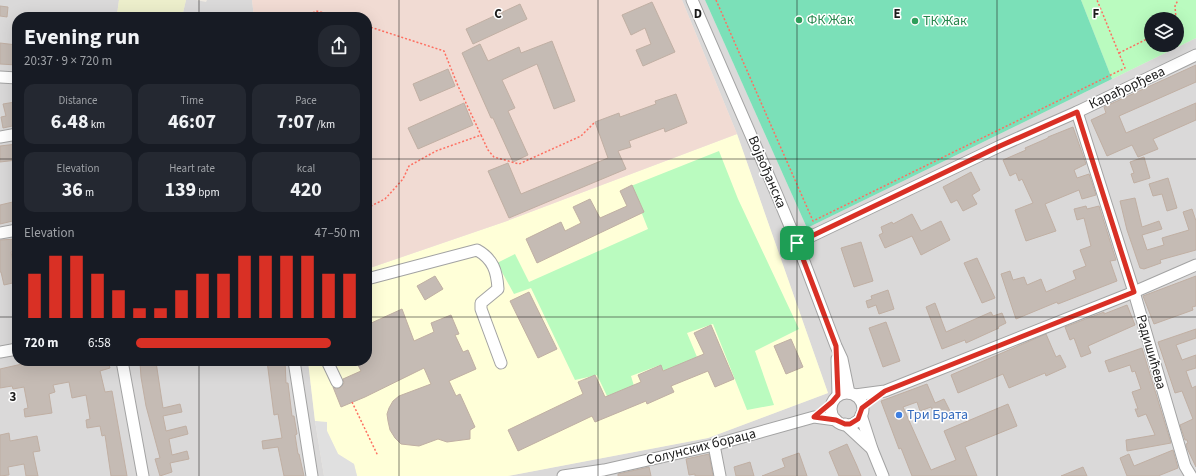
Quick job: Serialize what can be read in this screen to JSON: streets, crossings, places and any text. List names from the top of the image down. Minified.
{"streets":{"street":["Карађорђева","Војвођанска","Радишићева","Солунских бораца"]},"crossings":[["Карађорђева","Војвођанска"],["Карађорђева","Радишићева"],["Војвођанска","Солунских бораца"]],"places":["ФК Жак","ТК Жак","Три Брата"],"page":{"heading":["Evening run","20:37 · 9 × 720 m"],"stats":[["Distance","6.48 km"],["Time","46:07"],["Pace","7:07 /km"],["Elevation","36 m"],["Heart rate","139 bpm"],["kcal","420"]],"chart":["Elevation","47–50 m"],"list":[{"name":"720 m","note":"6:58"}]},"grid":{"columns":["C","D","E","F"],"rows":["3"]}}
